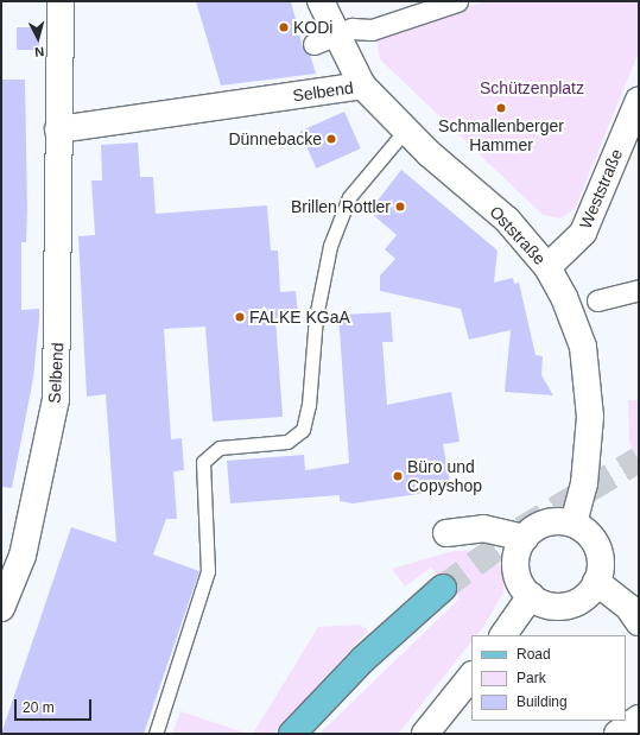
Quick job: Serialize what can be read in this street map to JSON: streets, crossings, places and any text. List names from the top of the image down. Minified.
{"streets":{"street":["Selbend","Weststraße","Oststraße"]},"crossings":[["Selbend","Oststraße"],["Weststraße","Oststraße"]],"parks":["Schützenplatz"],"places":["KODi","Schmallenberger Hammer","Dünnebacke","Brillen Rottler","FALKE KGaA","Büro und Copyshop"],"legend":["Road","Park","Building"],"scale_bar":"20 m","north":"bottom"}
